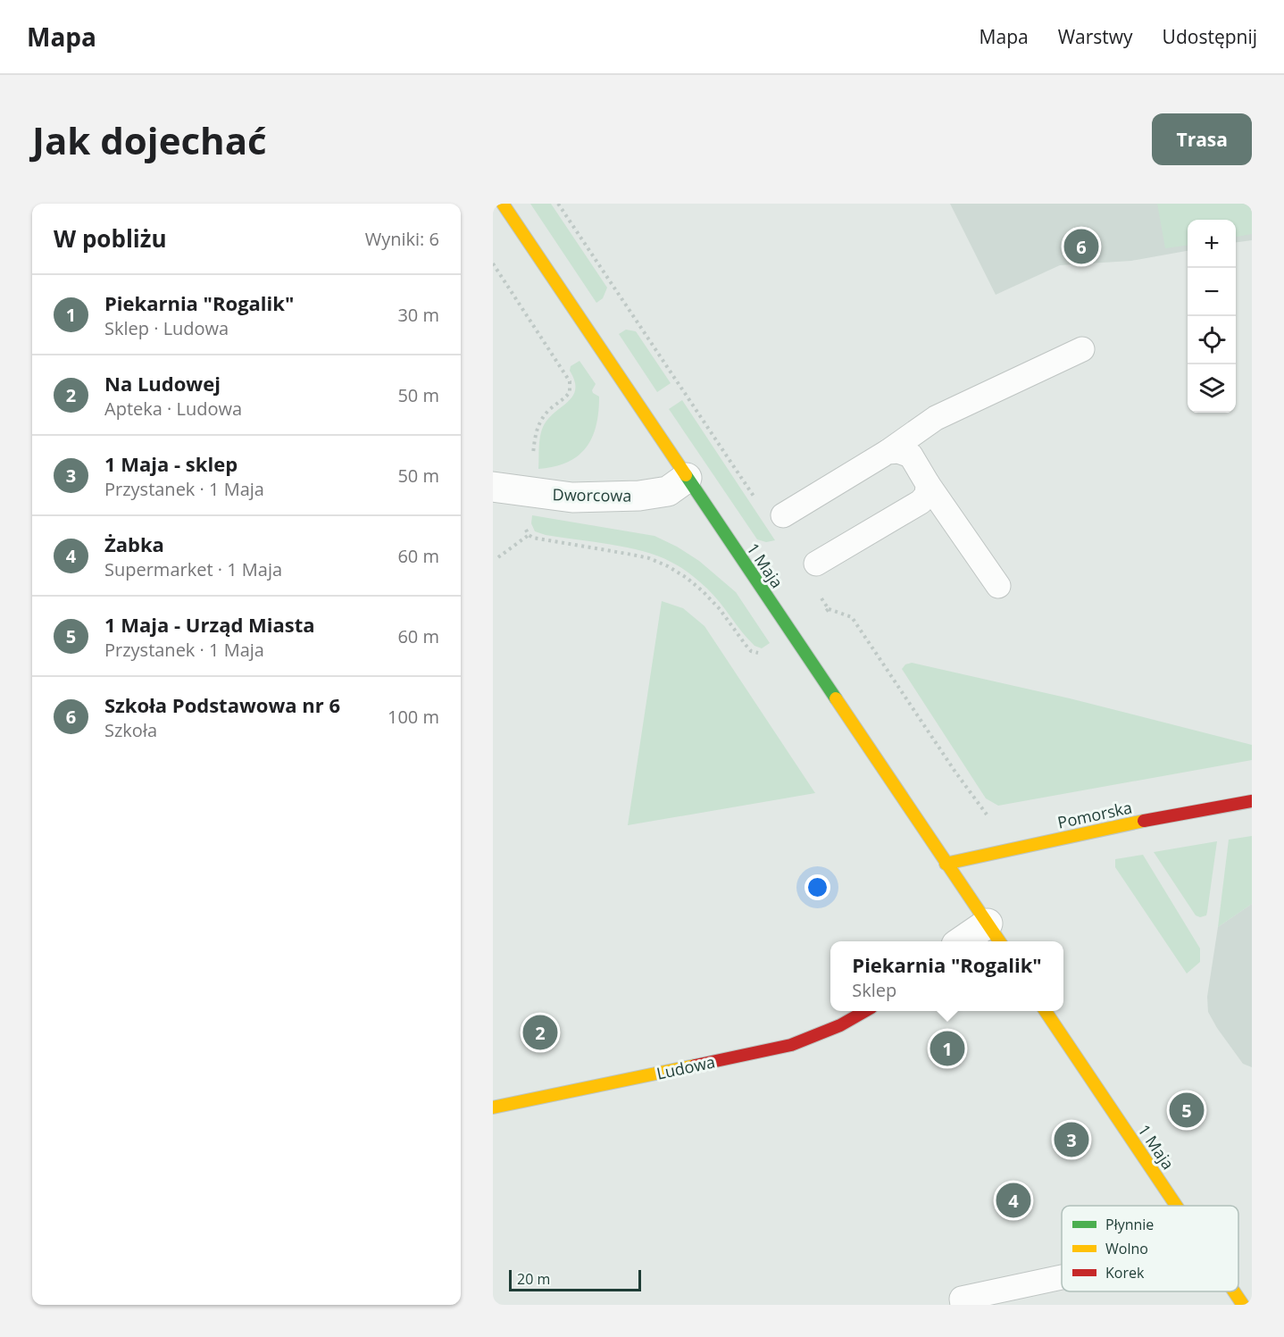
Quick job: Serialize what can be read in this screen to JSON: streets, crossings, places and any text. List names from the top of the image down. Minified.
{"streets":{"street":["Dworcowa","1 Maja","Pomorska","Ludowa"]},"crossings":[["Dworcowa","1 Maja"],["1 Maja","Pomorska"]],"legend":["Płynnie","Wolno","Korek"],"scale_bar":"20 m","page":{"header":"Mapa","nav":["Mapa","Warstwy","Udostępnij"],"buttons":"Trasa","title":"Jak dojechać","heading":["W pobliżu","Wyniki: 6"],"map_buttons":["+","−"],"pins":["6","2","1","5","3","4"],"list":[{"mark":"1","name":"Piekarnia \"Rogalik\"","note":"Sklep · Ludowa","value":"30 m"},{"mark":"2","name":"Na Ludowej","note":"Apteka · Ludowa","value":"50 m"},{"mark":"3","name":"1 Maja - sklep","note":"Przystanek · 1 Maja","value":"50 m"},{"mark":"4","name":"Żabka","note":"Supermarket · 1 Maja","value":"60 m"},{"mark":"5","name":"1 Maja - Urząd Miasta","note":"Przystanek · 1 Maja","value":"60 m"},{"mark":"6","name":"Szkoła Podstawowa nr 6","note":"Szkoła","value":"100 m"}],"popup":["Piekarnia \"Rogalik\"","Sklep"],"scale":"20 m"}}
